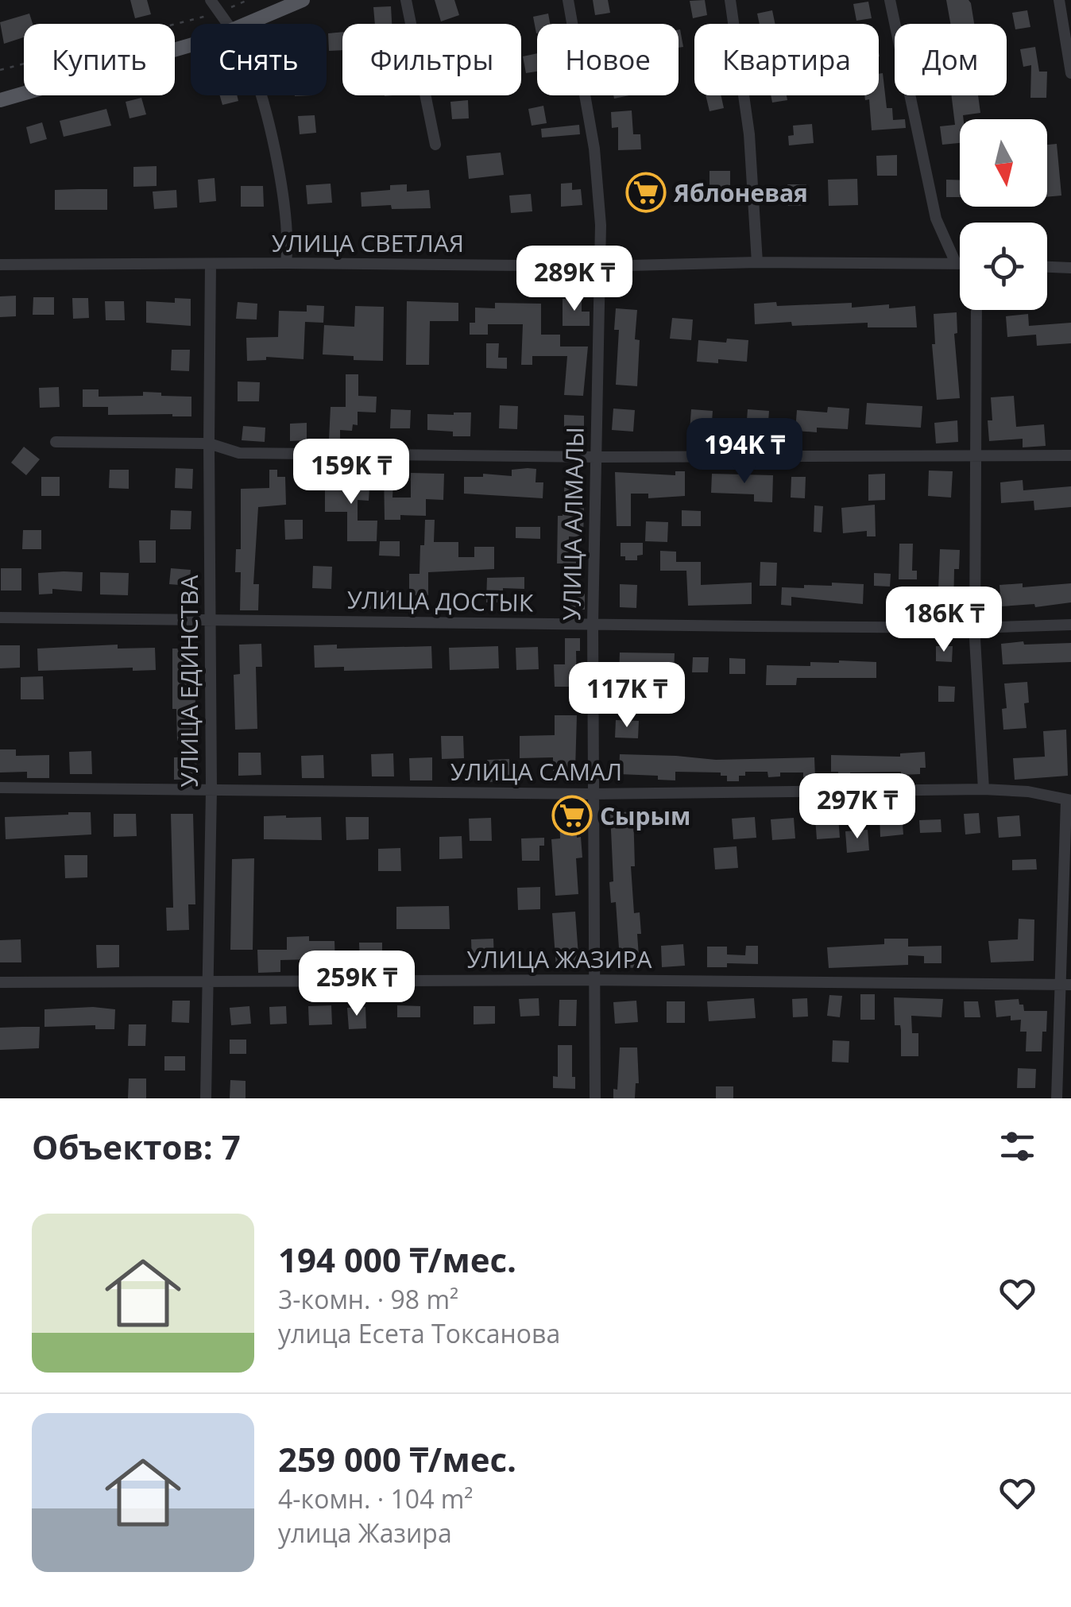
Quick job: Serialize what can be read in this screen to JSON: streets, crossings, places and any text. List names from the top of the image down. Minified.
{"streets":{"street":["УЛИЦА СВЕТЛАЯ","УЛИЦА АЛМАЛЫ","УЛИЦА ДОСТЫК","УЛИЦА ЕДИНСТВА","УЛИЦА САМАЛ","УЛИЦА ЖАЗИРА"]},"crossings":[["УЛИЦА СВЕТЛАЯ","УЛИЦА АЛМАЛЫ"],["УЛИЦА СВЕТЛАЯ","УЛИЦА ЕДИНСТВА"],["УЛИЦА АЛМАЛЫ","УЛИЦА ДОСТЫК"],["УЛИЦА АЛМАЛЫ","УЛИЦА САМАЛ"],["УЛИЦА АЛМАЛЫ","УЛИЦА ЖАЗИРА"],["УЛИЦА ДОСТЫК","УЛИЦА ЕДИНСТВА"],["УЛИЦА ЕДИНСТВА","УЛИЦА САМАЛ"],["УЛИЦА ЕДИНСТВА","УЛИЦА ЖАЗИРА"]],"places":{"supermarket":["Яблоневая","Сырым"]},"north":"bottom","page":{"chip":["Купить","Снять","Фильтры","Новое","Квартира","Дом"],"price":["289K ₸","194K ₸","159K ₸","186K ₸","117K ₸","297K ₸","259K ₸"],"heading":"Объектов: 7","list":[{"name":"194 000 ₸/мес.","note":"3-комн. · 98 m² · улица Есета Токсанова"},{"name":"259 000 ₸/мес.","note":"4-комн. · 104 m² · улица Жазира"}]}}
